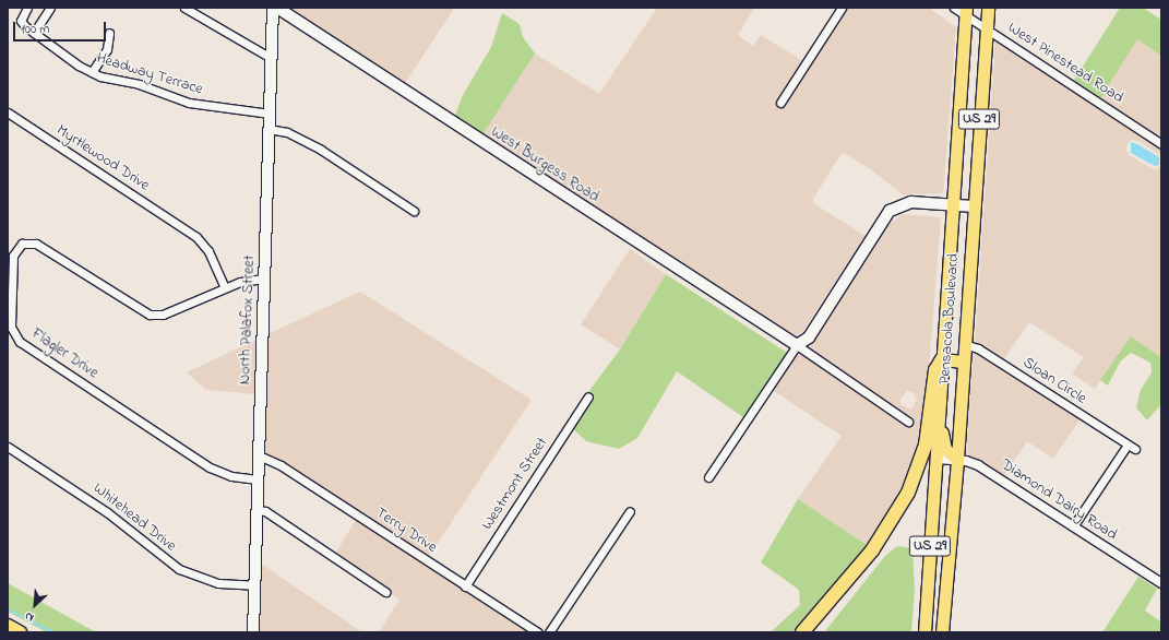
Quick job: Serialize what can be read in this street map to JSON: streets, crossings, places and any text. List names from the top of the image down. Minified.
{"streets":{"main road":["US 29","West Burgess Road","Pensacola Boulevard","North Palafox Street"],"street":["West Pinestead Road","Headway Terrace","Myrtlewood Drive","Flagler Drive","Sloan Circle","Westmont Street","Diamond Dairy Road","Whitehead Drive","Terry Drive"]},"crossings":[["West Pinestead Road","Pensacola Boulevard"],["Headway Terrace","North Palafox Street"],["Myrtlewood Drive","Flagler Drive"],["Pensacola Boulevard","Sloan Circle"],["Pensacola Boulevard","Diamond Dairy Road"],["North Palafox Street","Flagler Drive"],["North Palafox Street","Whitehead Drive"],["North Palafox Street","Terry Drive"],["Sloan Circle","Diamond Dairy Road"],["Westmont Street","Terry Drive"]],"scale_bar":"100 m","north":"bottom left"}
